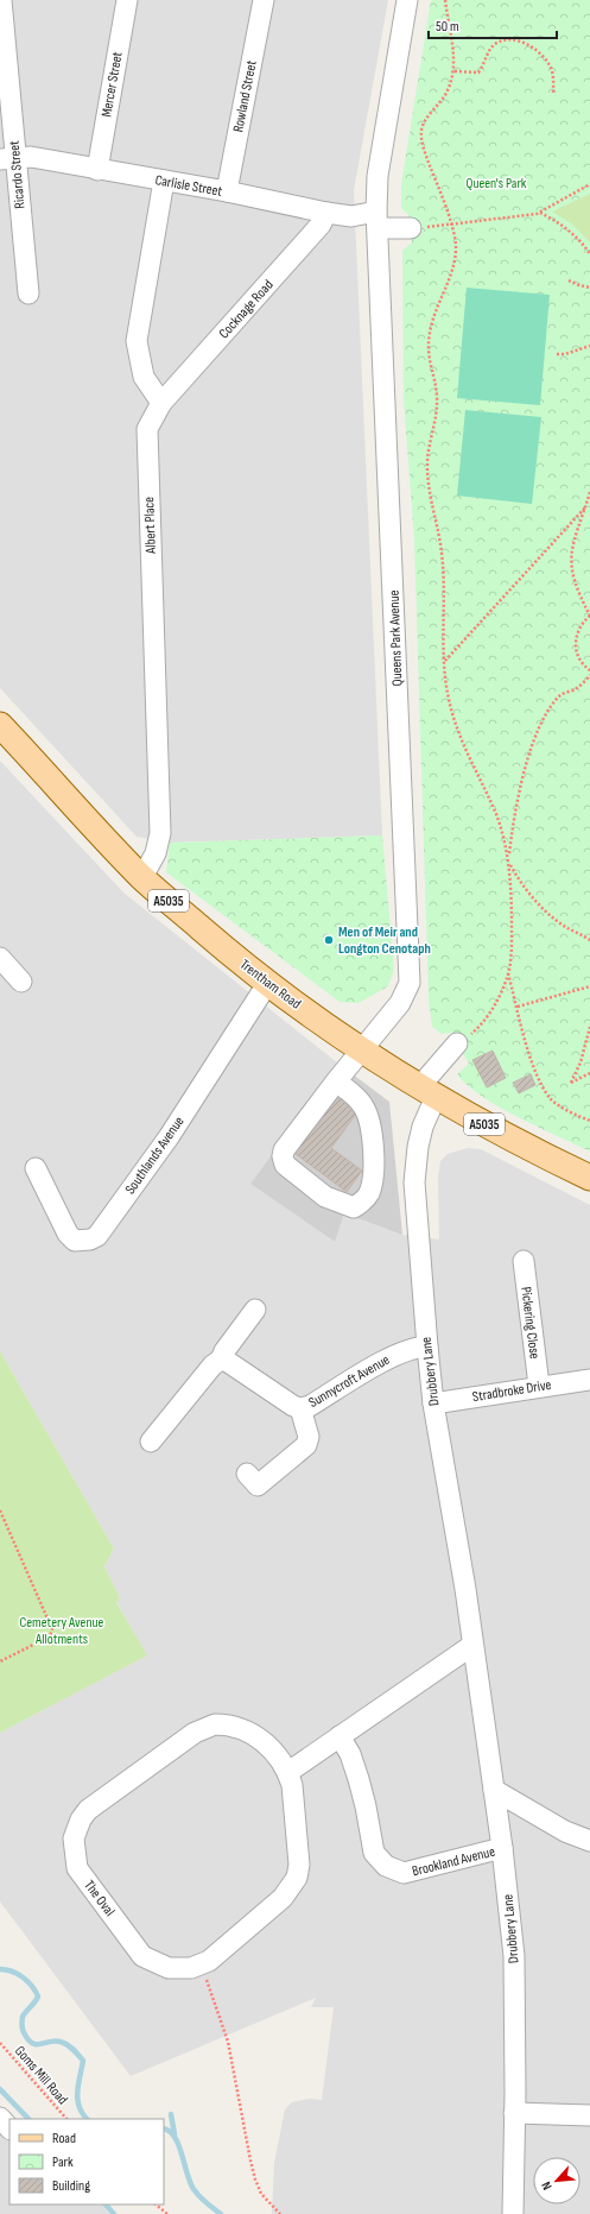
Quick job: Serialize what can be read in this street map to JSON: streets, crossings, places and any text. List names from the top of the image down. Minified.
{"streets":{"main road":["A5035","Trentham Road"],"street":["Mercer Street","Rowland Street","Ricardo Street","Carlisle Street","Cocknage Road","Albert Place","Queens Park Avenue","Southlands Avenue","Pickering Close","Drubbery Lane","Sunnycroft Avenue","Stradbroke Drive","Brookland Avenue","The Oval"],"path":["Goms Mill Road"]},"crossings":[["Mercer Street","Carlisle Street"],["Rowland Street","Carlisle Street"],["Ricardo Street","Carlisle Street"],["Carlisle Street","Cocknage Road"],["Carlisle Street","Queens Park Avenue"],["Cocknage Road","Albert Place"],["Albert Place","Trentham Road"],["Queens Park Avenue","Trentham Road"],["Trentham Road","Southlands Avenue"],["Trentham Road","Drubbery Lane"],["Pickering Close","Stradbroke Drive"],["Drubbery Lane","Sunnycroft Avenue"],["Drubbery Lane","Stradbroke Drive"],["Drubbery Lane","Brookland Avenue"]],"parks":["Queen's Park","Cemetery Avenue Allotments"],"places":["Men of Meir and Longton Cenotaph"],"legend":["Road","Park","Building"],"scale_bar":"50 m","north":"bottom left"}
